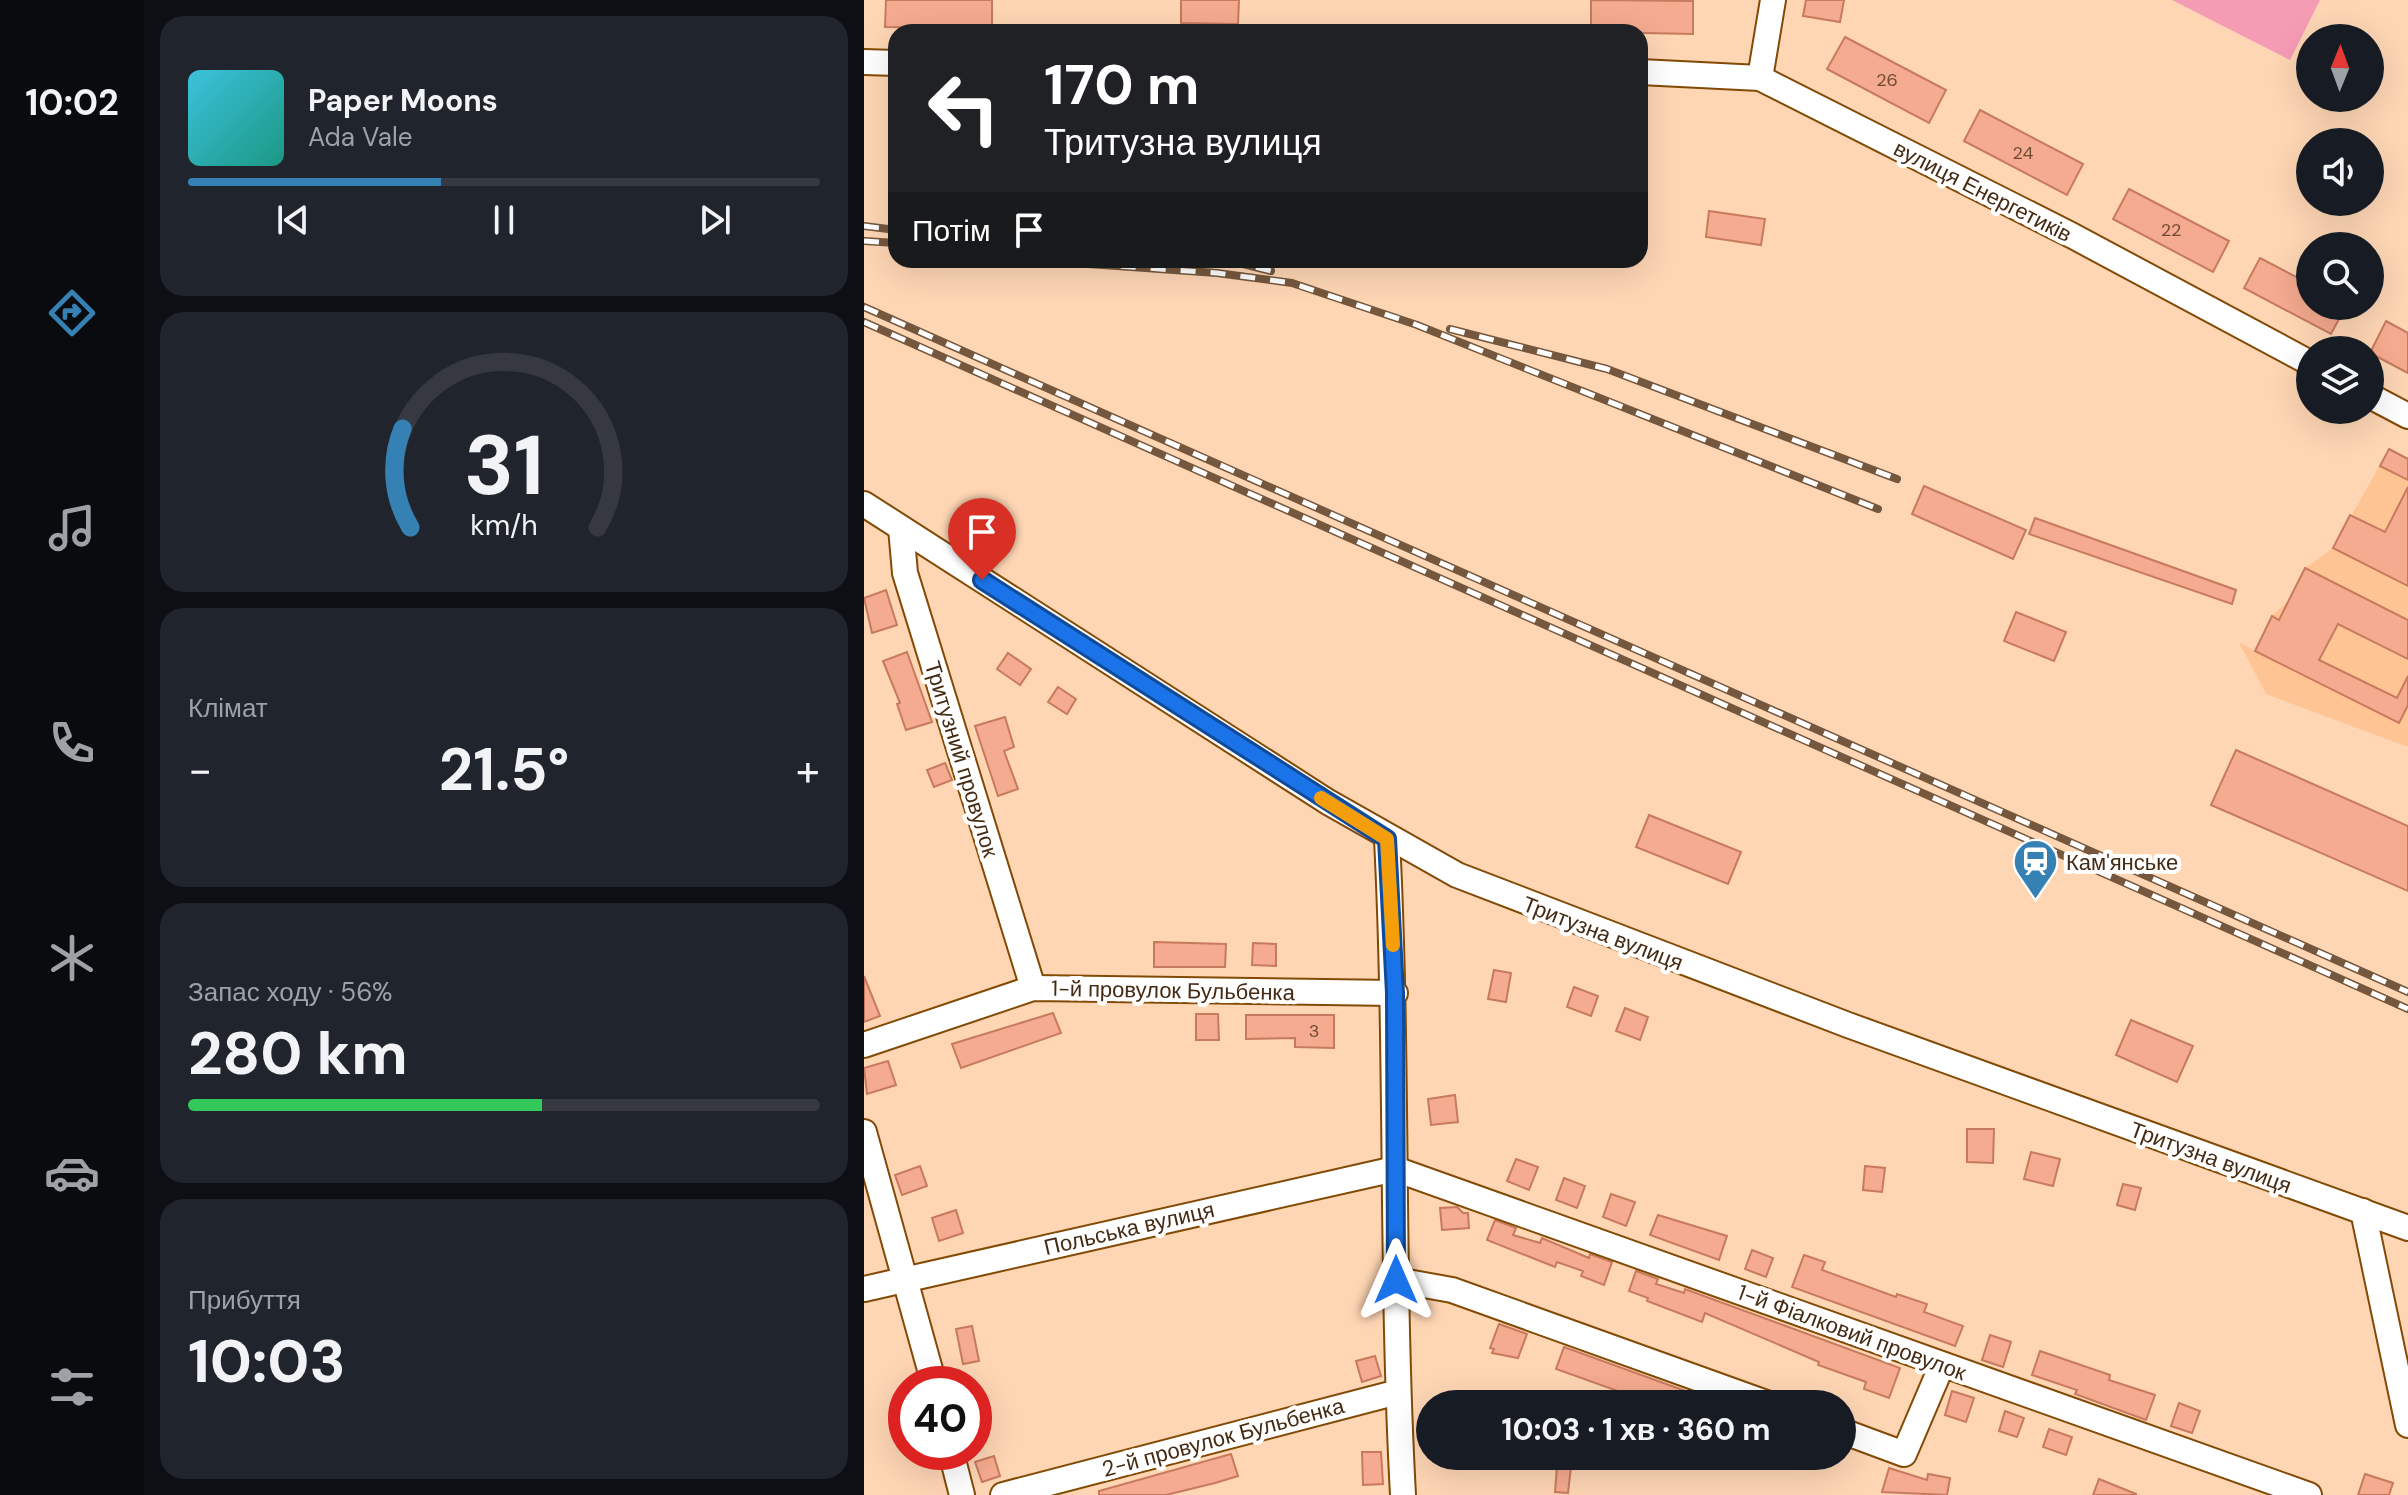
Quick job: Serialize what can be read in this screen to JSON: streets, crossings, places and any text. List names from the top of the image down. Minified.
{"streets":{"street":["вулиця Енергетиків","Тритузний провулок","Тритузна вулиця","1-й провулок Бульбенка","Польська вулиця","1-й Фіалковий провулок","2-й провулок Бульбенка"]},"crossings":[["Тритузний провулок","Тритузна вулиця"],["Тритузний провулок","1-й провулок Бульбенка"],["Польська вулиця","1-й Фіалковий провулок"]],"places":{"station":["Кам'янське"]},"house_numbers":["26","24","22","3"],"north":"top","page":{"tabs":"10:02","turn":["170 m","Тритузна вулиця"],"song":["Paper Moons","Ada Vale"],"then":"Потім","tile":["Клімат",["Запас ходу · 56%","280 km"],["Прибуття","10:03"]],"heat":["−","21.5°","+"],"limit":"40","trip":"10:03 · 1 хв · 360 m","gauge":["31","km/h"]}}
